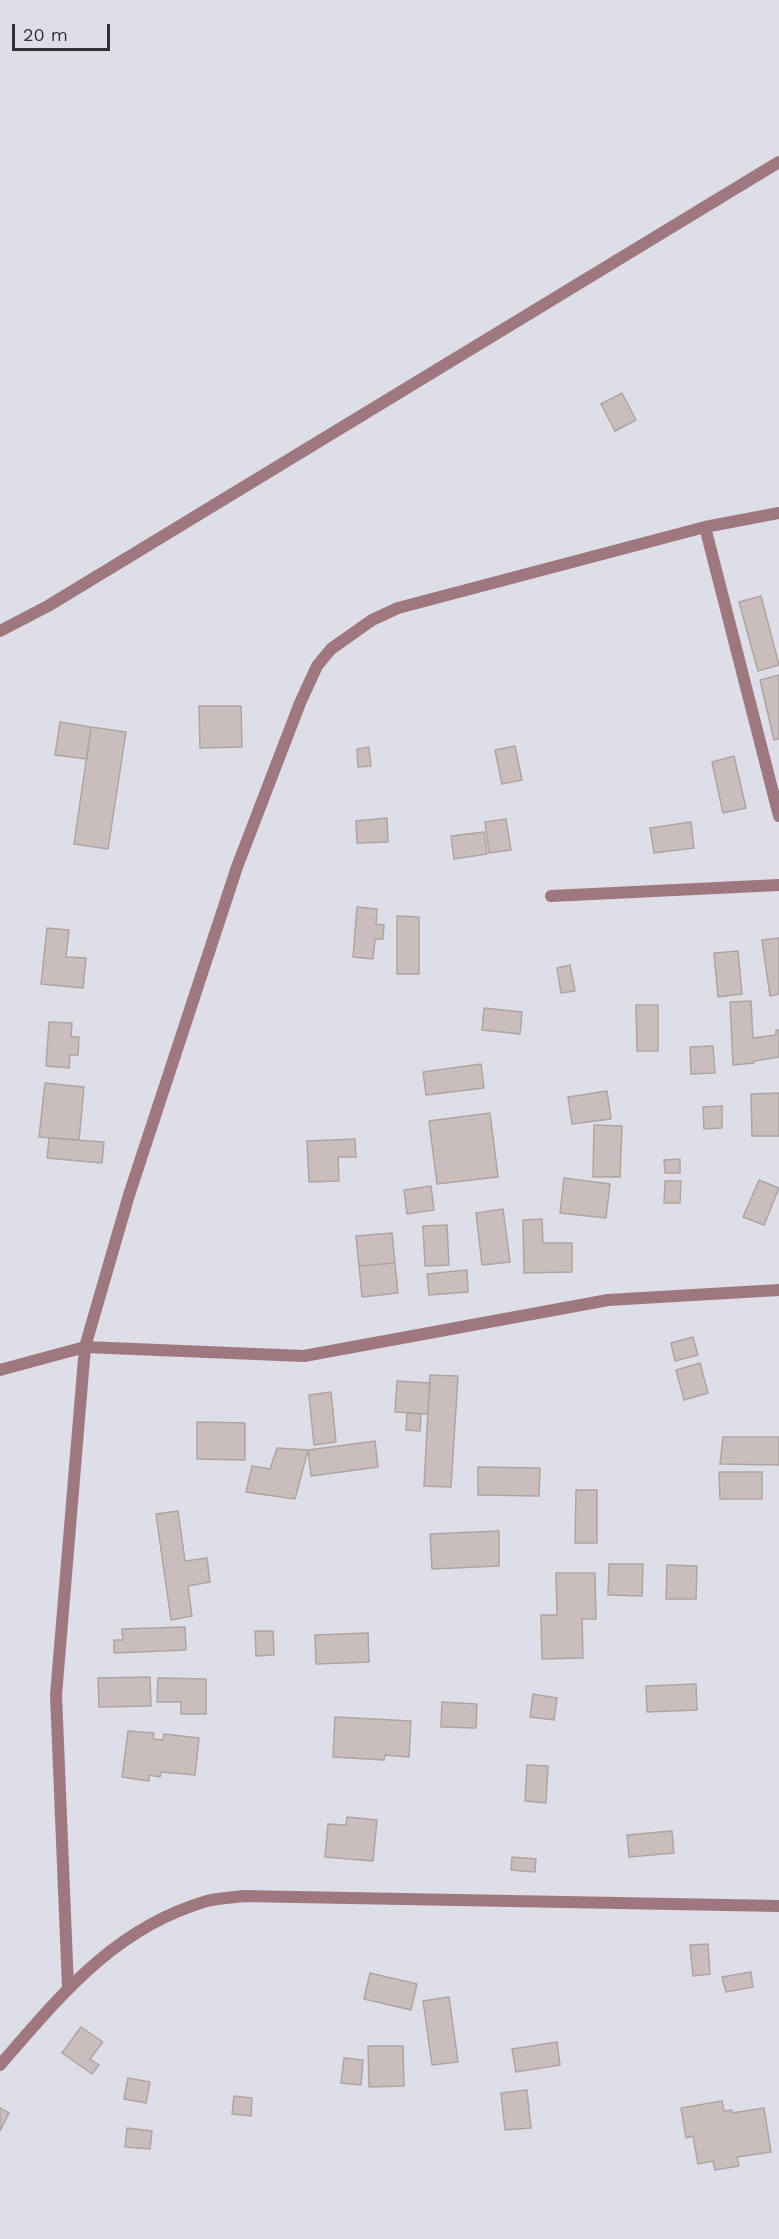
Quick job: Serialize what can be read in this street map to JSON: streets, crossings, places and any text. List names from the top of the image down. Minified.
{"scale_bar":"20 m"}
